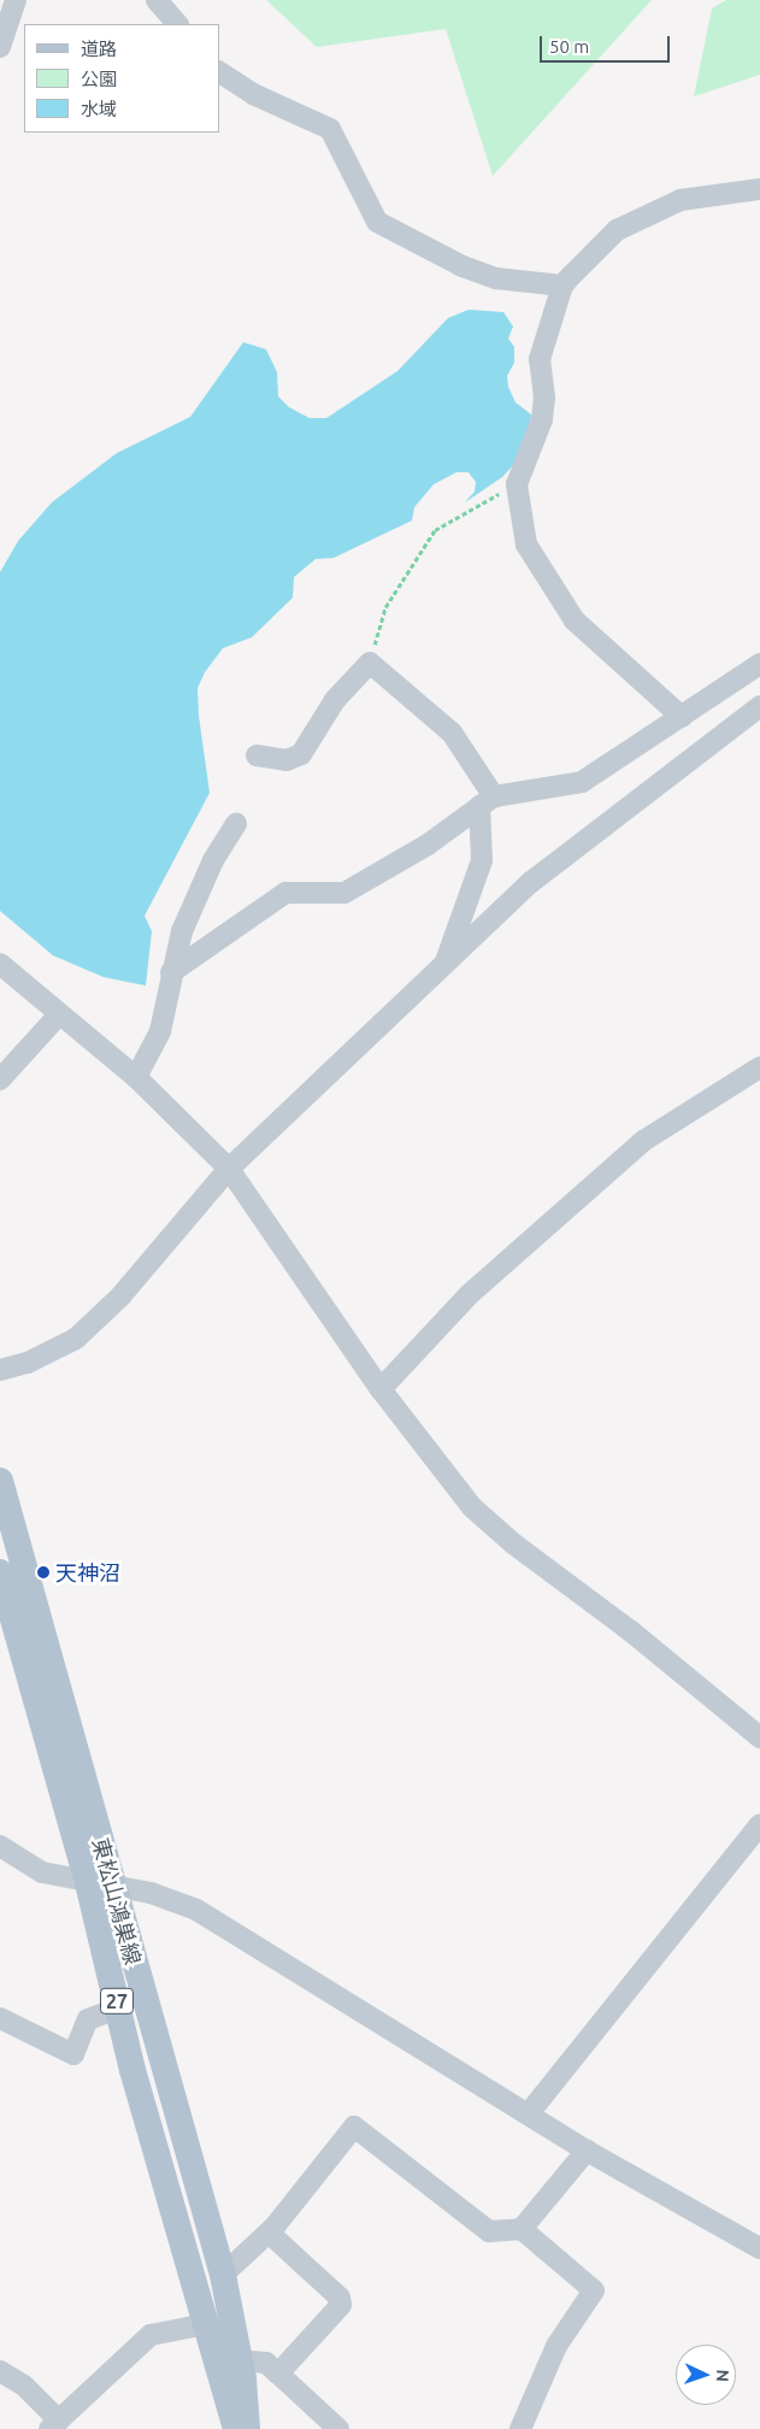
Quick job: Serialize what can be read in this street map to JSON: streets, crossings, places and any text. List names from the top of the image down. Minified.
{"streets":{"main road":["東松山鴻巣線","27"]},"places":["天神沼"],"legend":["道路","公園","水域"],"scale_bar":"50 m","north":"right"}
